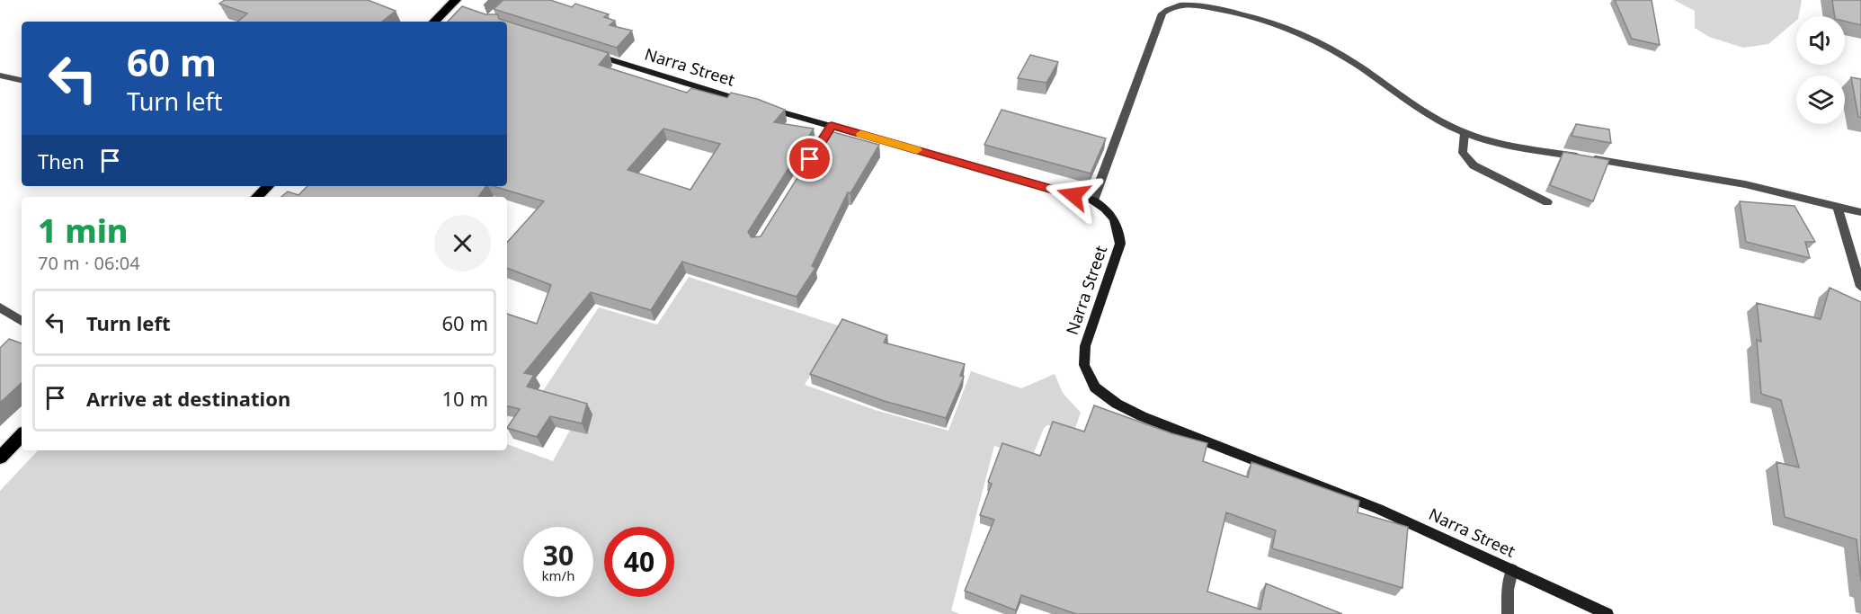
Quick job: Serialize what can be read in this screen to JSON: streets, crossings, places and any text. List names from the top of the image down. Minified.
{"streets":{"street":["Narra Street"]},"page":{"turn":["60 m","Turn left"],"then":"Then","heading":["1 min","70 m · 06:04"],"list":[{"name":"Turn left","value":"60 m"},{"name":"Arrive at destination","value":"10 m"}],"speed":"30 km/h","limit":"40"}}
